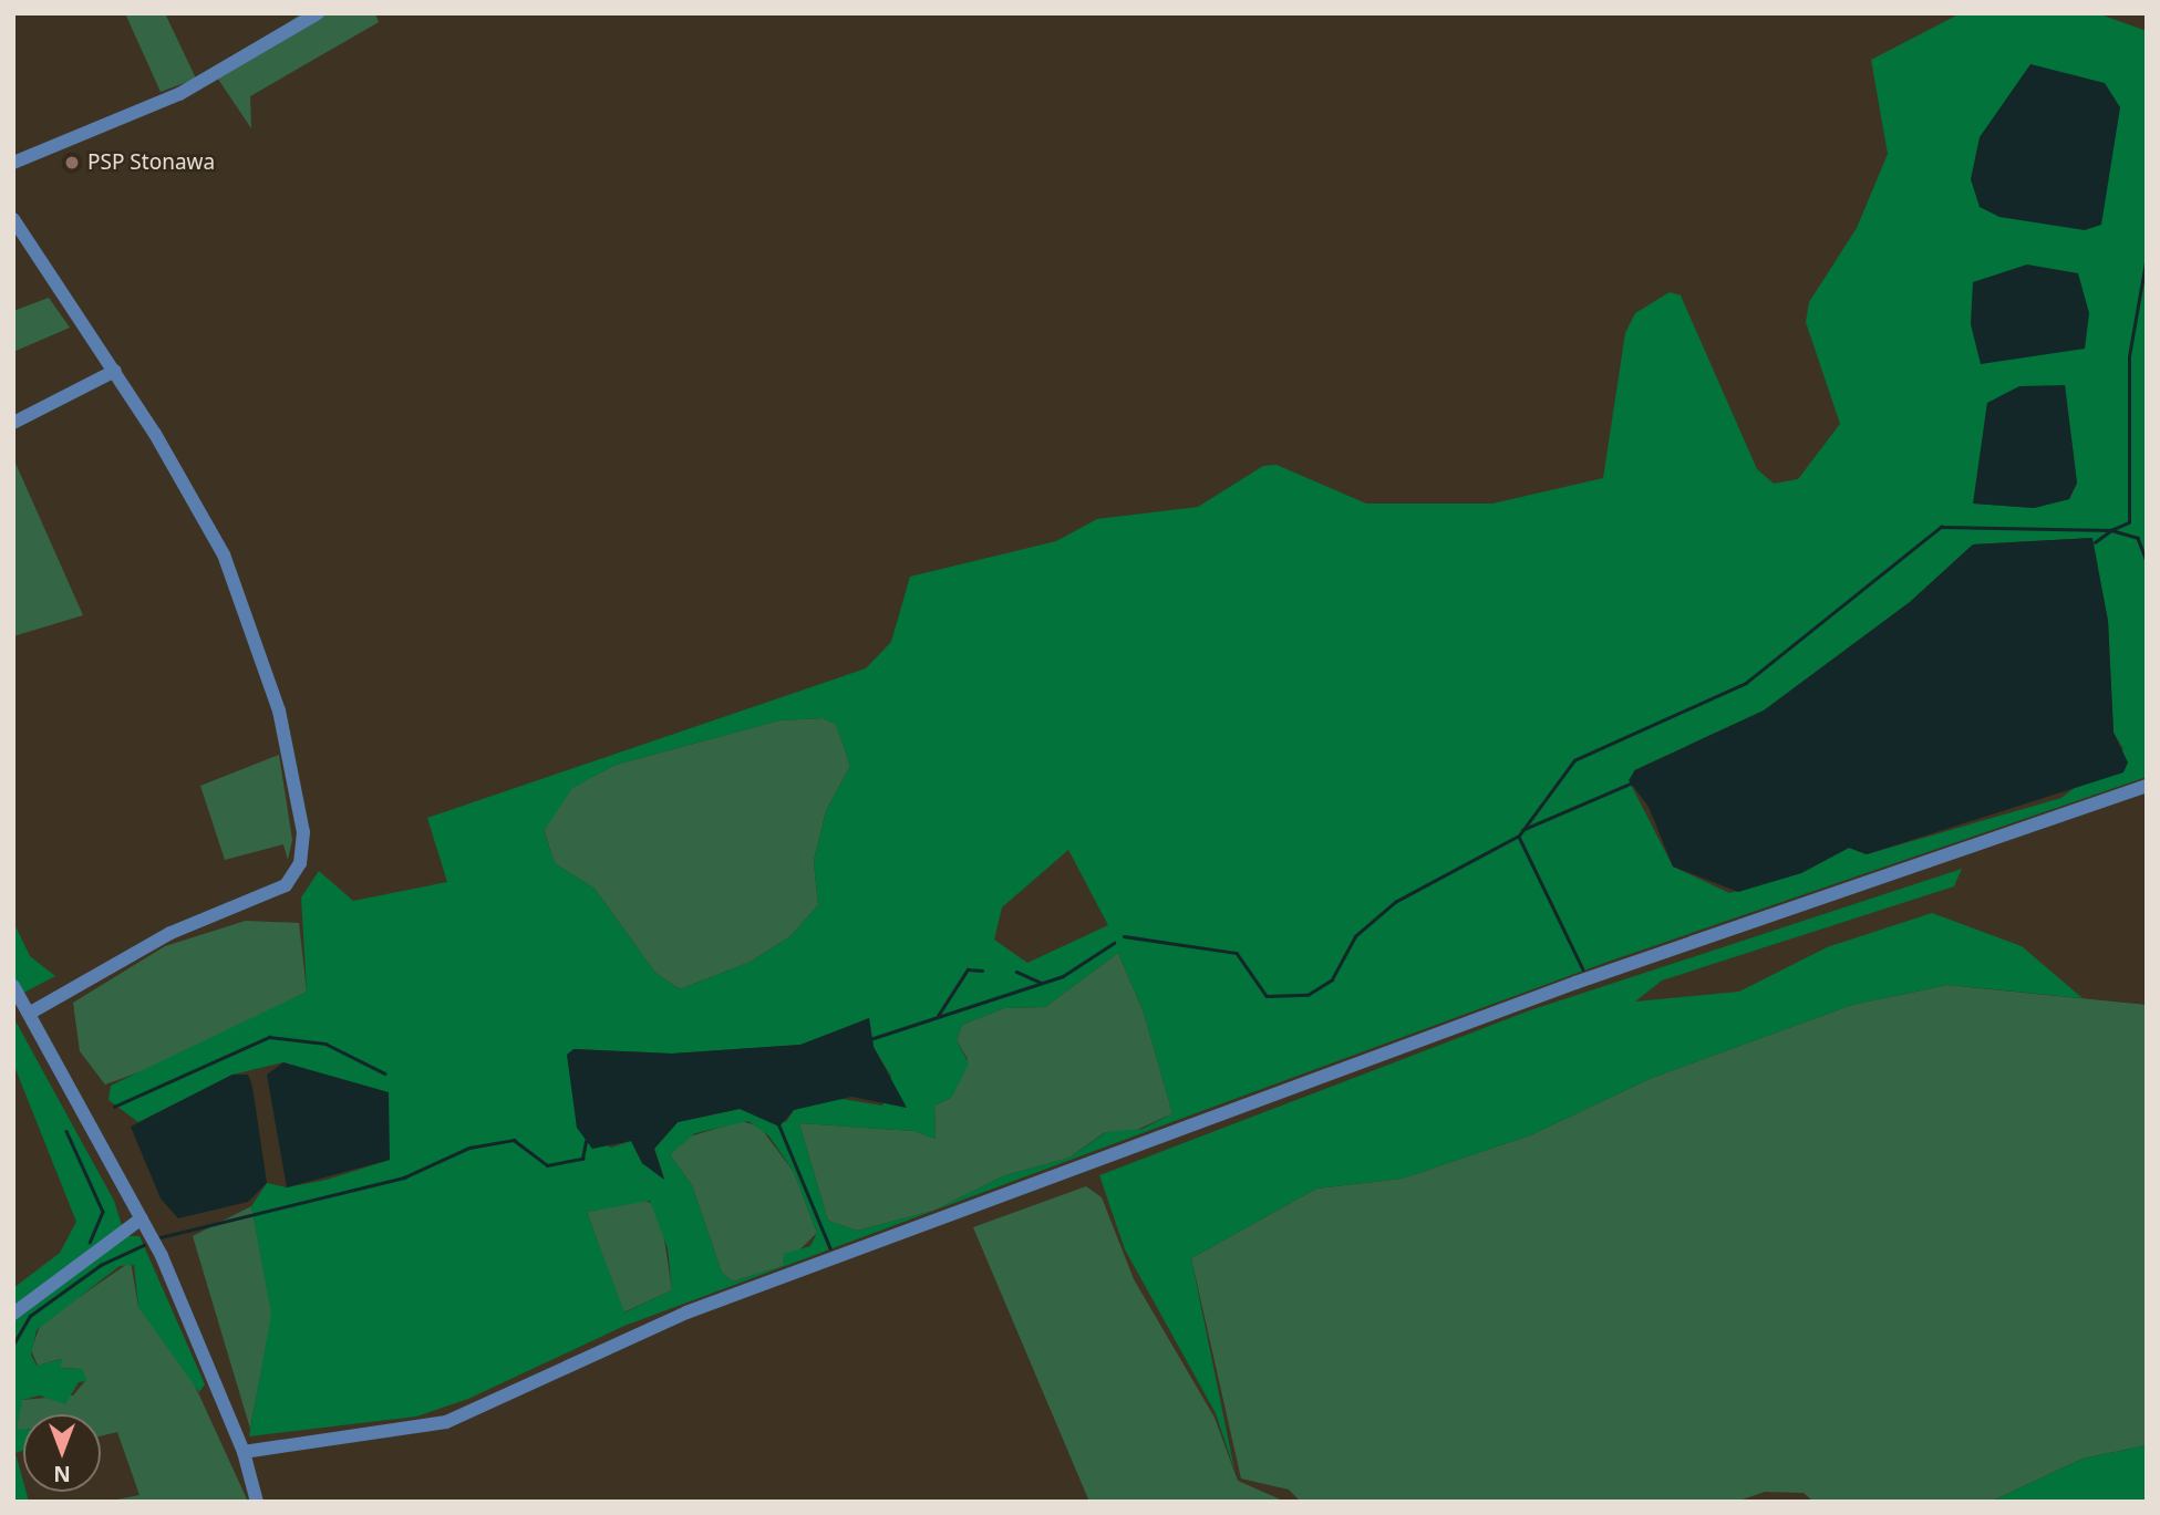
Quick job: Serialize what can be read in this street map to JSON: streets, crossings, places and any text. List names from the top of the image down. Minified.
{"places":["PSP Stonawa"],"north":"bottom"}
